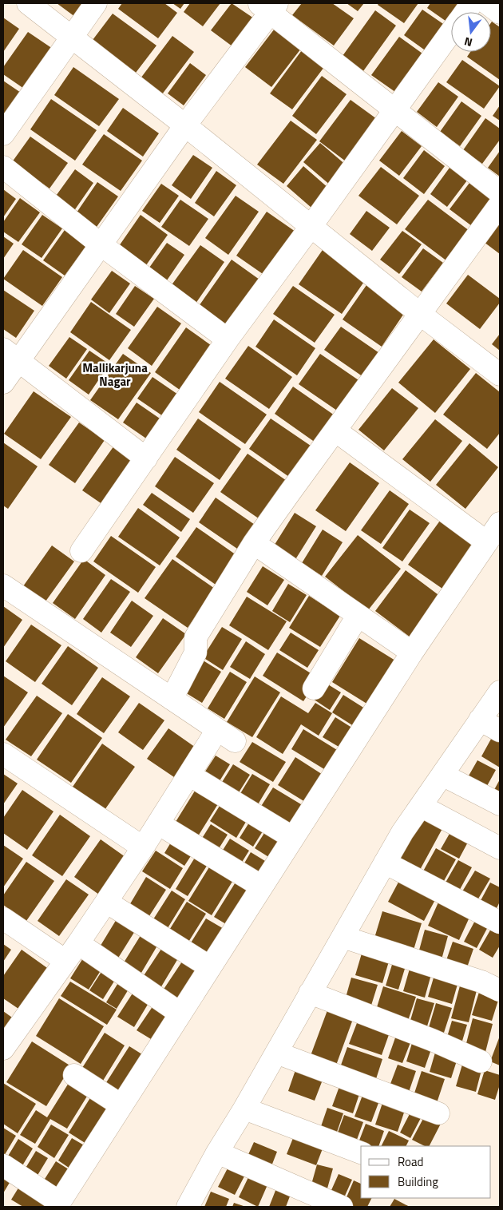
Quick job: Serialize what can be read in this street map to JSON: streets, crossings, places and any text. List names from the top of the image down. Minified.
{"districts":["Mallikarjuna Nagar"],"legend":["Road","Building"],"north":"bottom"}
